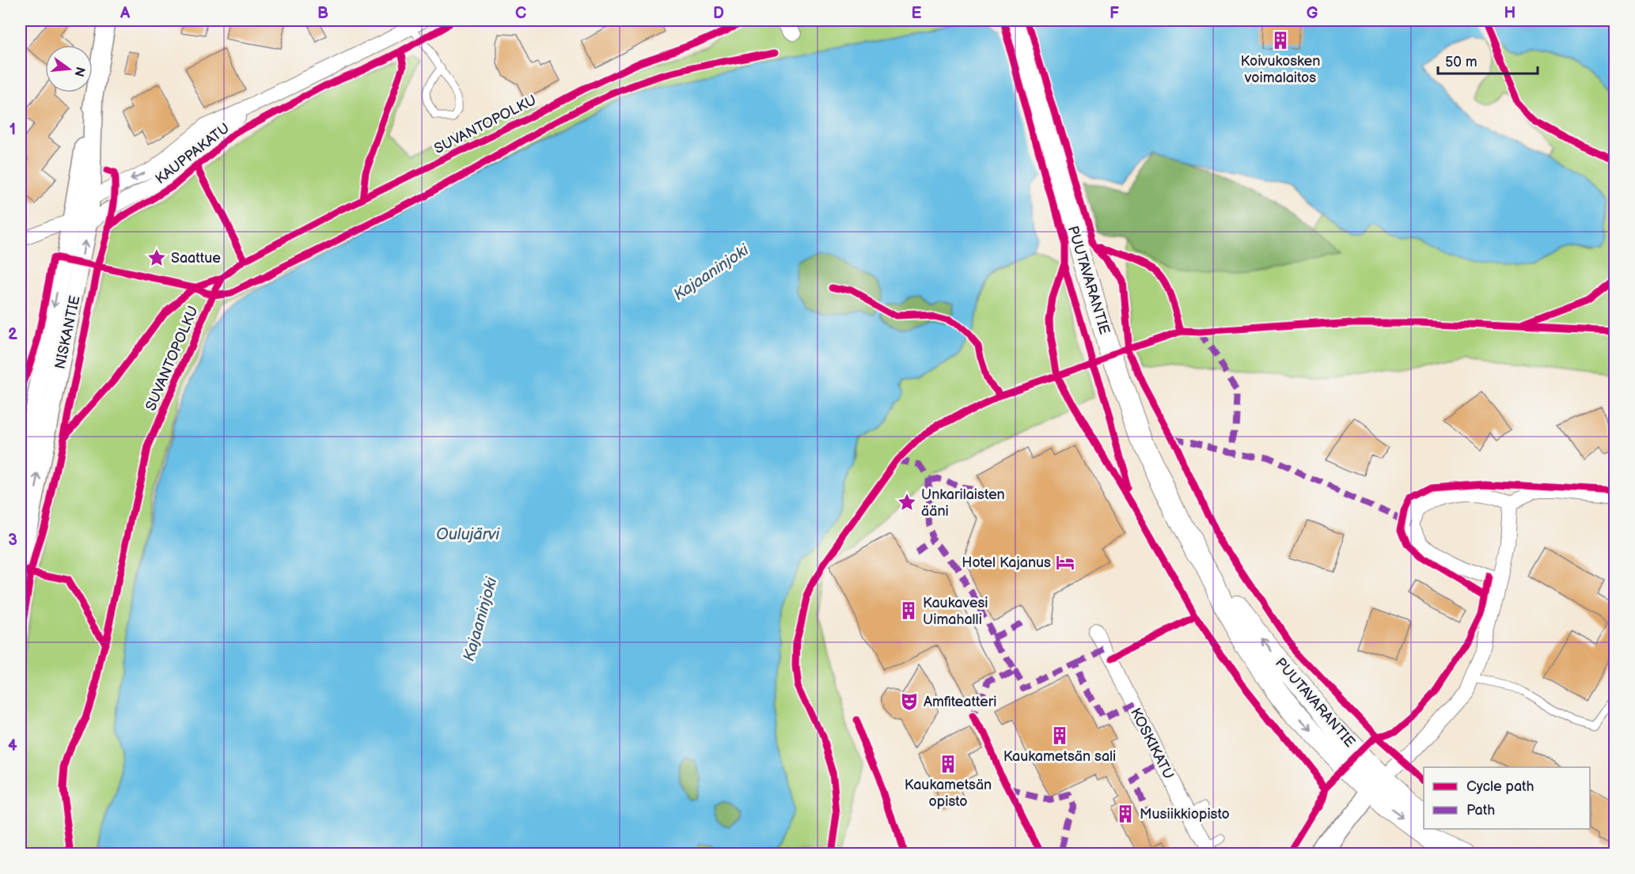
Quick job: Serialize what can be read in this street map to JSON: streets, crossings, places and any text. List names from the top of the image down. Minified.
{"streets":{"main road":["PUUTAVARANTIE"],"street":["KAUPPAKATU","NISKANTIE","KOSKIKATU"],"cycle path":["SUVANTOPOLKU"]},"crossings":[["KAUPPAKATU","NISKANTIE"]],"water":["Kajaaninjoki","Oulujärvi"],"places":{"building":["Koivukosken voimalaitos","Kaukavesi Uimahalli","Kaukametsän sali","Kaukametsän opisto","Musiikkiopisto"],"place":["Saattue","Unkarilaisten ääni"],"hotel":["Hotel Kajanus"],"theatre":["Amfiteatteri"]},"legend":["Cycle path","Path"],"scale_bar":"50 m","north":"right","grid":{"columns":["A","B","C","D","E","F","G","H"],"rows":["1","2","3","4"]}}
